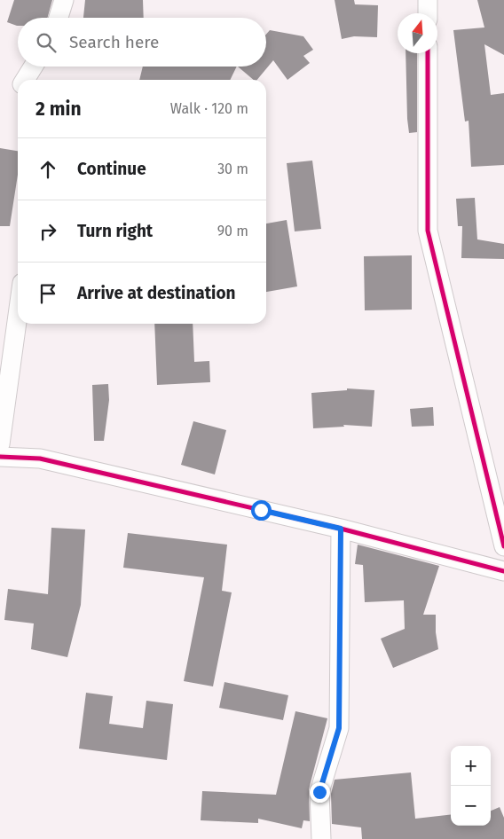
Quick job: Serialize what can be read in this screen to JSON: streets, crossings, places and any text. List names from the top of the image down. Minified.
{"north":"top","page":{"search":"Search here","heading":["2 min","Walk · 120 m"],"list":[["Continue","30 m"],["Turn right","90 m"],"Arrive at destination"],"map_buttons":["+","−"]}}
